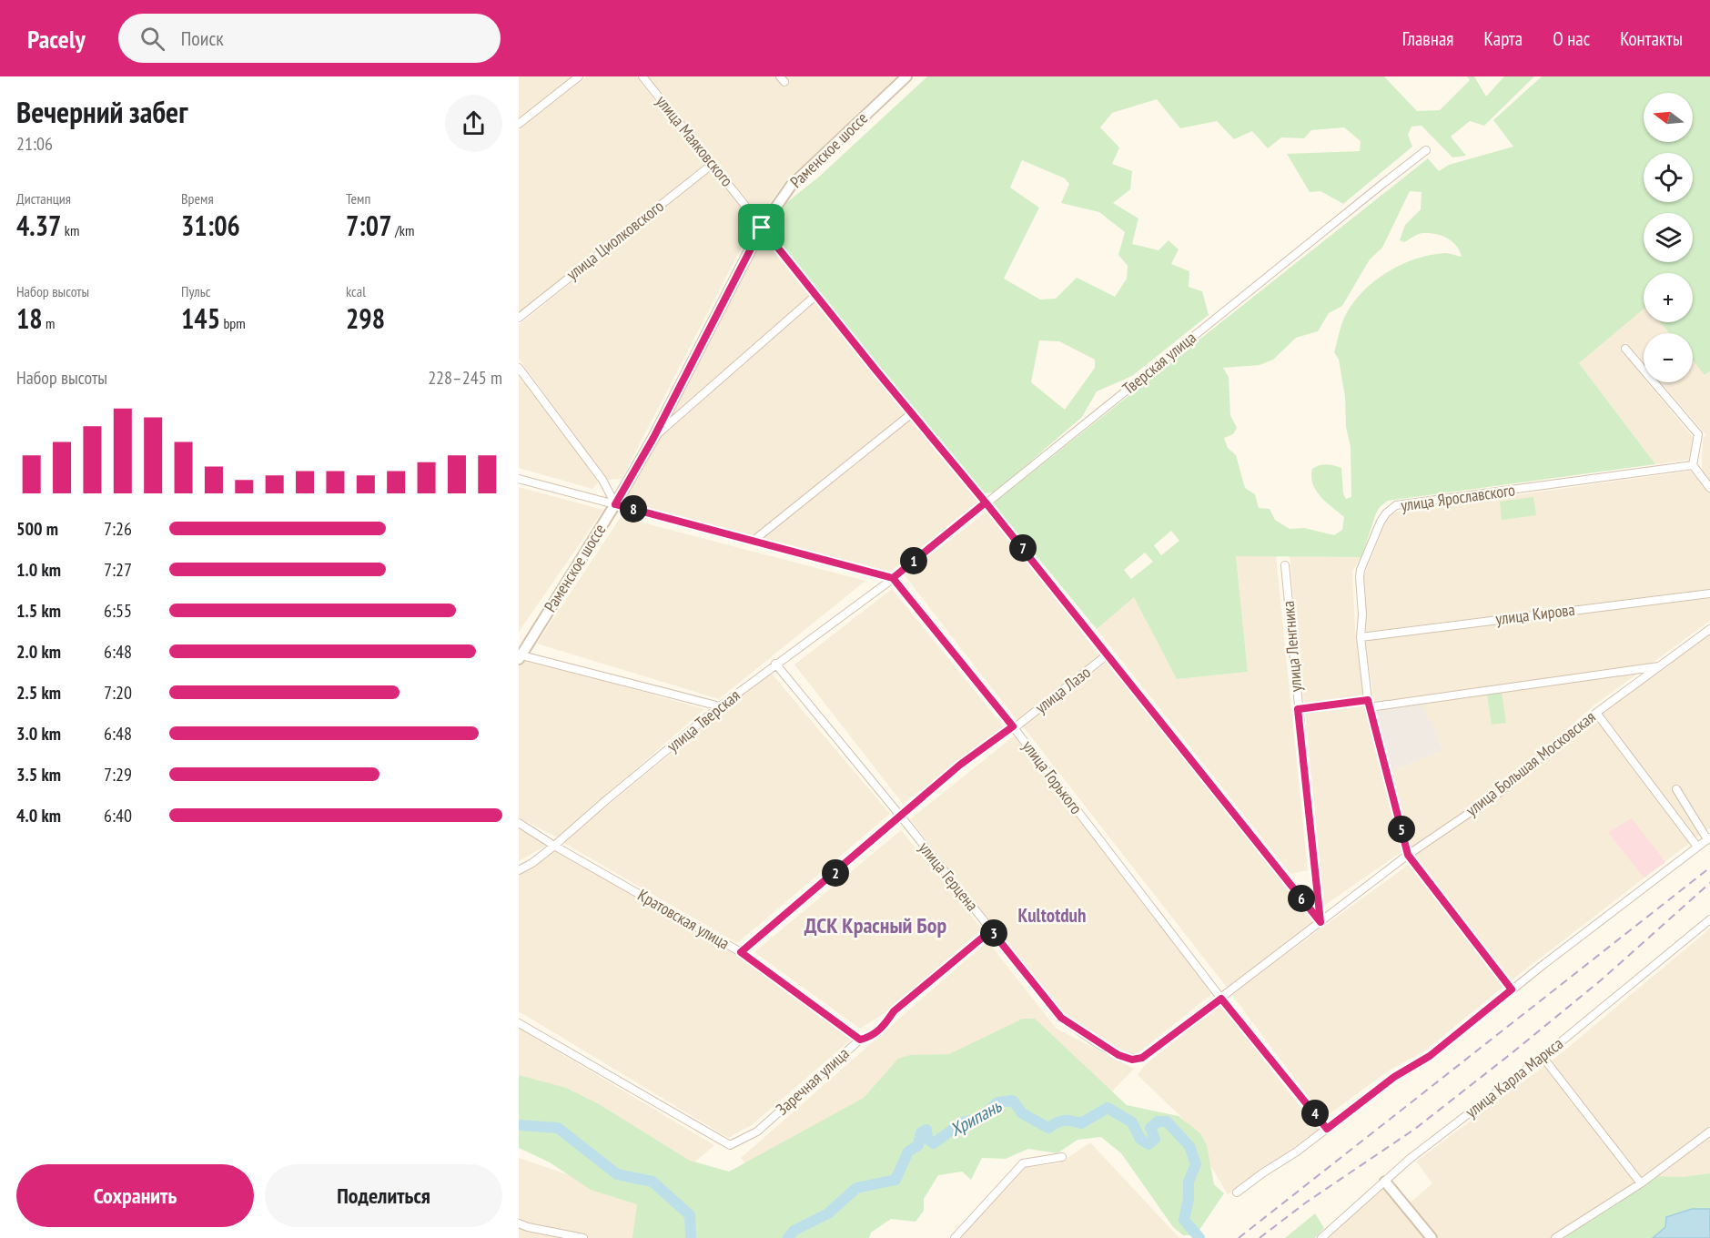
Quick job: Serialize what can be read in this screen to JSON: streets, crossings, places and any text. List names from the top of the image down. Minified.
{"streets":{"main road":["Раменское шоссе"],"street":["улица Маяковского","улица Циолковского","Тверская улица","улица Ярославского","улица Кирова","улица Ленгника","улица Лазо","улица Тверская","улица Большая Московская","улица Горького","улица Герцена","Кратовская улица","улица Карла Маркса","Заречная улица"]},"crossings":[["улица Маяковского","Раменское шоссе"],["улица Маяковского","улица Циолковского"],["улица Маяковского","Тверская улица"],["улица Маяковского","улица Ленгника"],["улица Маяковского","улица Лазо"],["улица Маяковского","улица Большая Московская"],["Тверская улица","улица Тверская"],["Тверская улица","улица Горького"],["улица Ярославского","улица Кирова"],["улица Ярославского","улица Большая Московская"],["улица Ленгника","улица Большая Московская"],["улица Лазо","улица Горького"],["улица Лазо","улица Герцена"],["улица Лазо","Кратовская улица"],["улица Тверская","улица Горького"],["улица Тверская","улица Герцена"],["улица Тверская","Кратовская улица"],["улица Большая Московская","улица Горького"],["улица Большая Московская","улица Герцена"],["улица Горького","улица Герцена"],["улица Герцена","Заречная улица"],["Кратовская улица","Заречная улица"]],"districts":["Kultotduh","ДСК Красный Бор"],"water":["Хрипань"],"north":"left","page":{"header":"Pacely","search":"Поиск","nav":["Главная","Карта","О нас","Контакты"],"heading":["Вечерний забег","21:06"],"map_buttons":["+","−"],"stats":[["Дистанция","4.37 km"],["Время","31:06"],["Темп","7:07 /km"],["Набор высоты","18 m"],["Пульс","145 bpm"],["kcal","298"]],"chart":["Набор высоты","228–245 m"],"pins":["8","7","1","5","2","6","3","4"],"list":[{"name":"500 m","note":"7:26"},{"name":"1.0 km","note":"7:27"},{"name":"1.5 km","note":"6:55"},{"name":"2.0 km","note":"6:48"},{"name":"2.5 km","note":"7:20"},{"name":"3.0 km","note":"6:48"},{"name":"3.5 km","note":"7:29"},{"name":"4.0 km","note":"6:40"}],"buttons":["Сохранить","Поделиться"]}}
